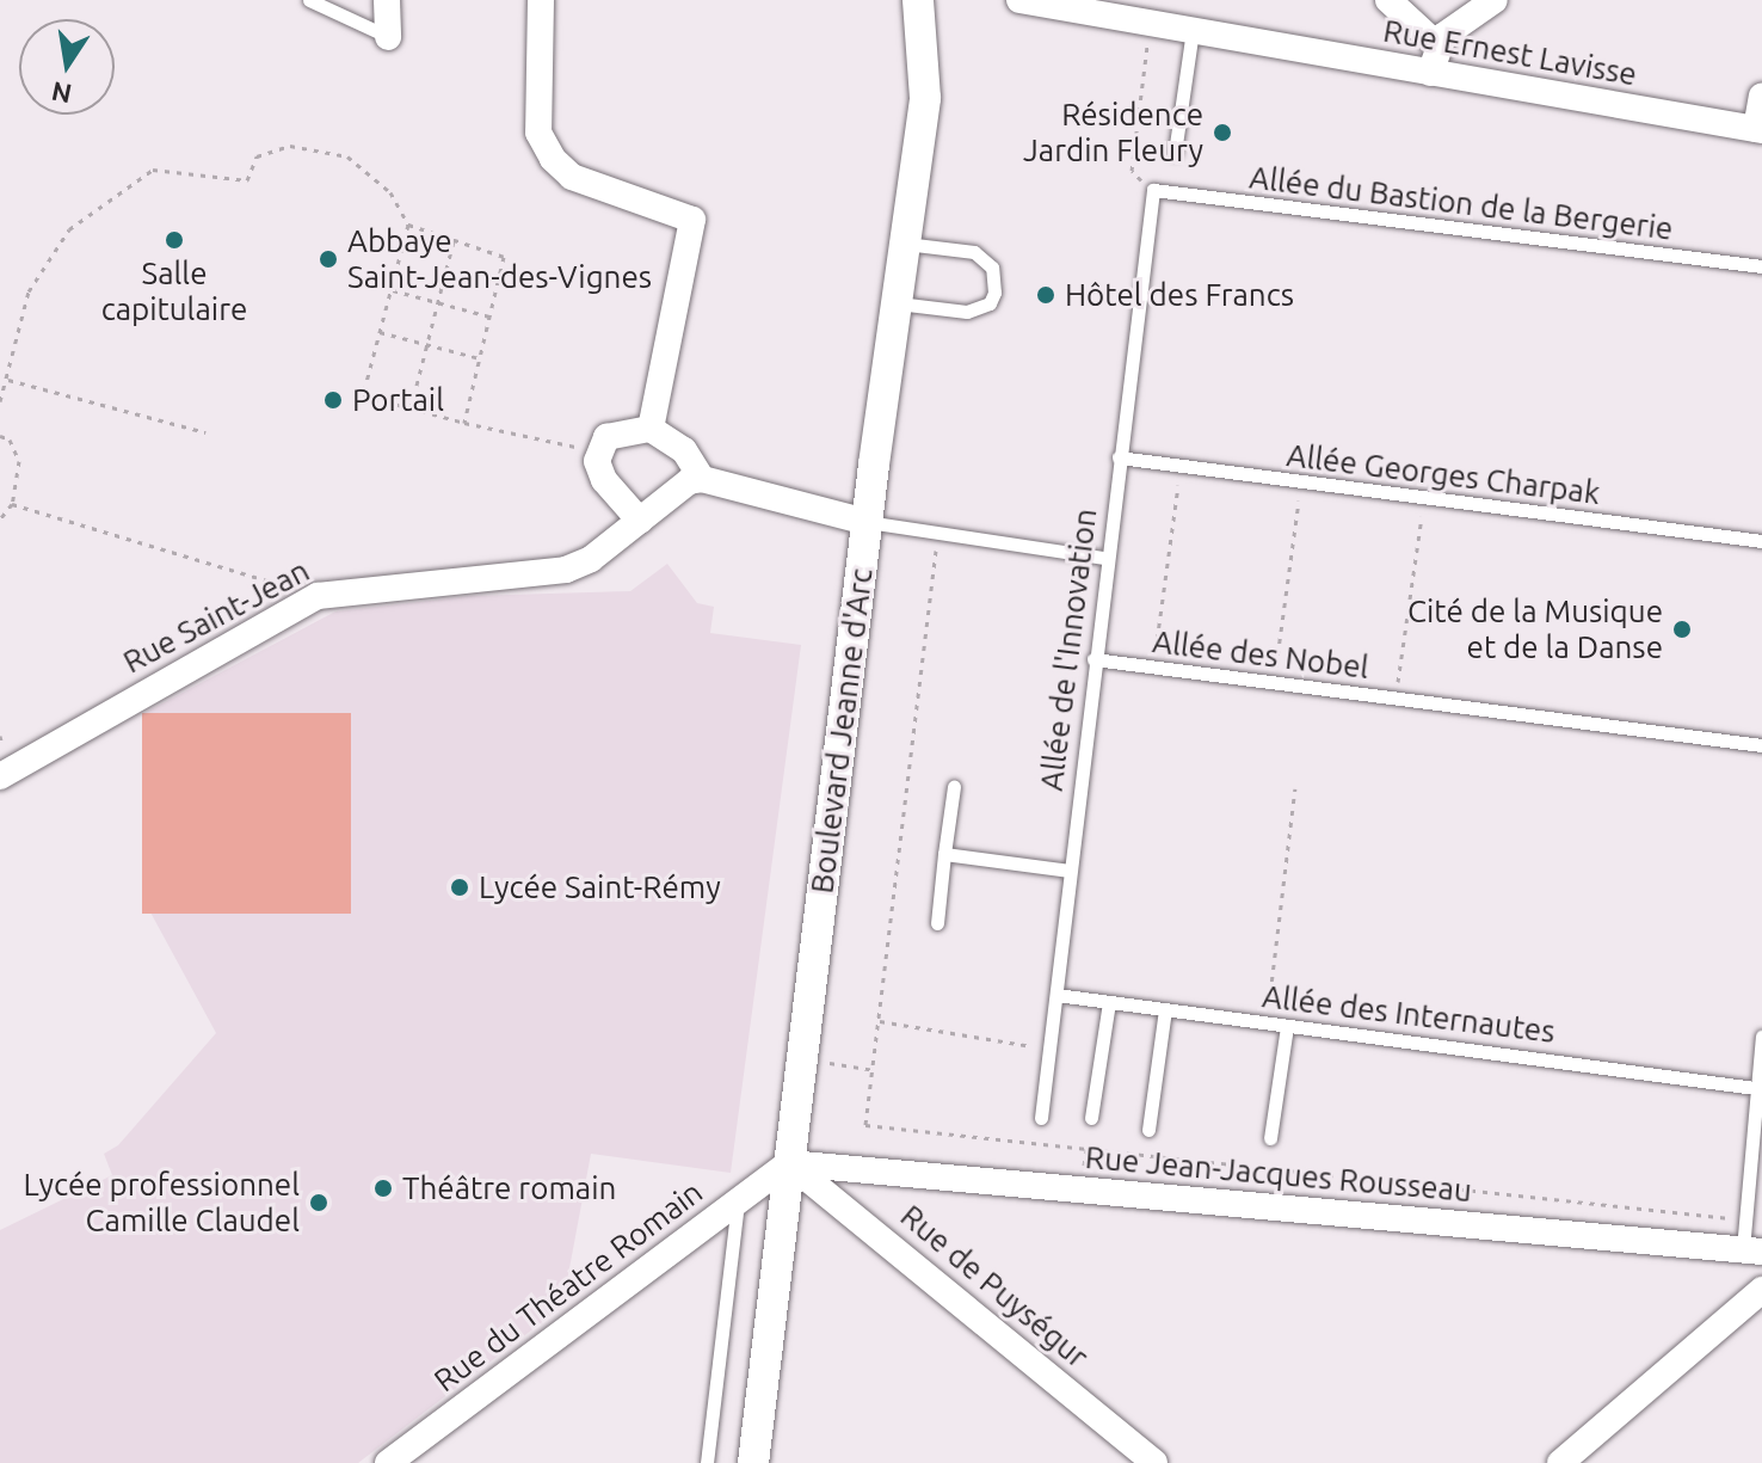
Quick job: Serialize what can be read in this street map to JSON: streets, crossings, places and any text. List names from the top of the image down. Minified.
{"streets":{"street":["Rue Ernest Lavisse","Rue Saint-Jean","Boulevard Jeanne d'Arc","Rue Jean-Jacques Rousseau","Rue du Théatre Romain","Rue de Puységur"],"lane":["Allée du Bastion de la Bergerie","Allée Georges Charpak","Allée de l'Innovation","Allée des Nobel","Allée des Internautes"]},"crossings":[["Allée du Bastion de la Bergerie","Allée de l'Innovation"],["Allée Georges Charpak","Allée de l'Innovation"],["Allée de l'Innovation","Allée des Nobel"],["Allée de l'Innovation","Allée des Internautes"],["Boulevard Jeanne d'Arc","Rue Jean-Jacques Rousseau"],["Boulevard Jeanne d'Arc","Rue du Théatre Romain"],["Boulevard Jeanne d'Arc","Rue de Puységur"],["Rue Jean-Jacques Rousseau","Rue du Théatre Romain"],["Rue Jean-Jacques Rousseau","Rue de Puységur"],["Rue du Théatre Romain","Rue de Puységur"]],"places":["Résidence Jardin Fleury","Salle capitulaire","Abbaye Saint-Jean-des-Vignes","Hôtel des Francs","Portail","Cité de la Musique et de la Danse","Lycée Saint-Rémy","Théâtre romain","Lycée professionnel Camille Claudel"],"north":"bottom"}
